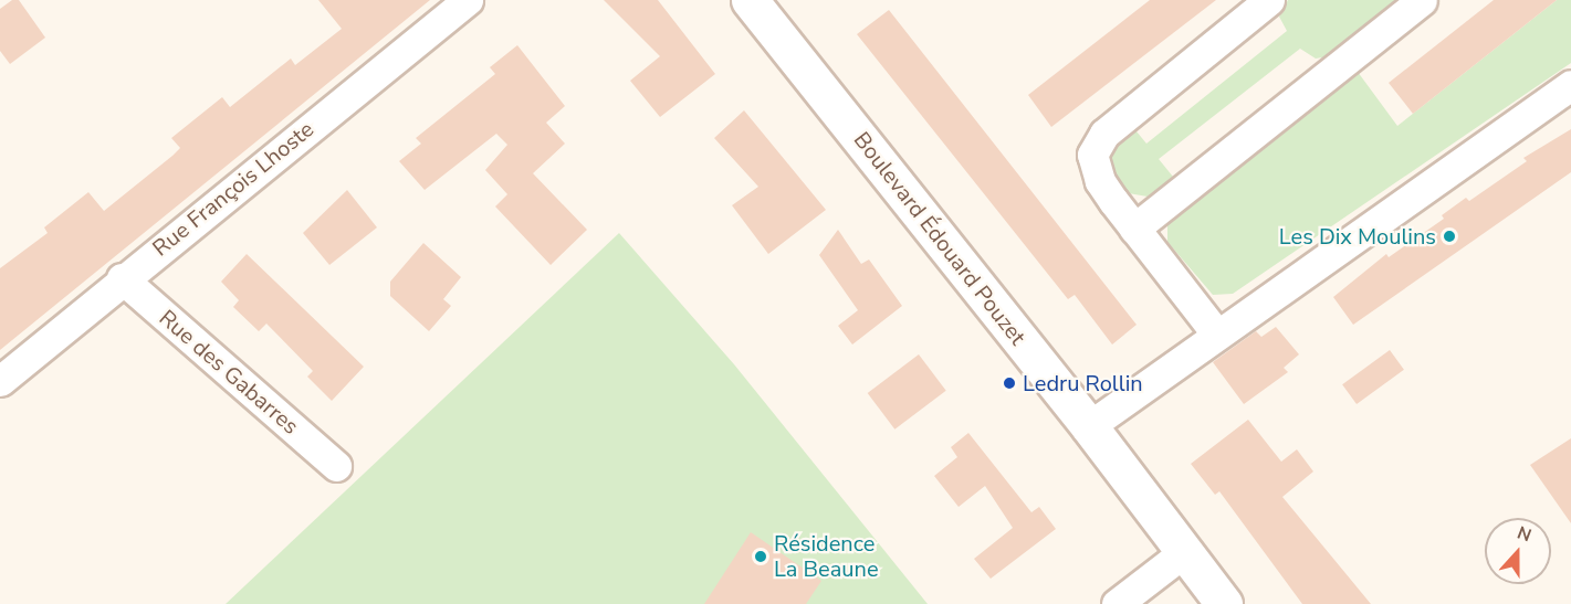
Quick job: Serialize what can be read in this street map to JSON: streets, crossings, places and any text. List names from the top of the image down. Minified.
{"streets":{"street":["Rue François Lhoste","Boulevard Édouard Pouzet","Rue des Gabarres"]},"crossings":[["Rue François Lhoste","Rue des Gabarres"]],"places":["Les Dix Moulins","Ledru Rollin","Résidence La Beaune"],"north":"top"}
